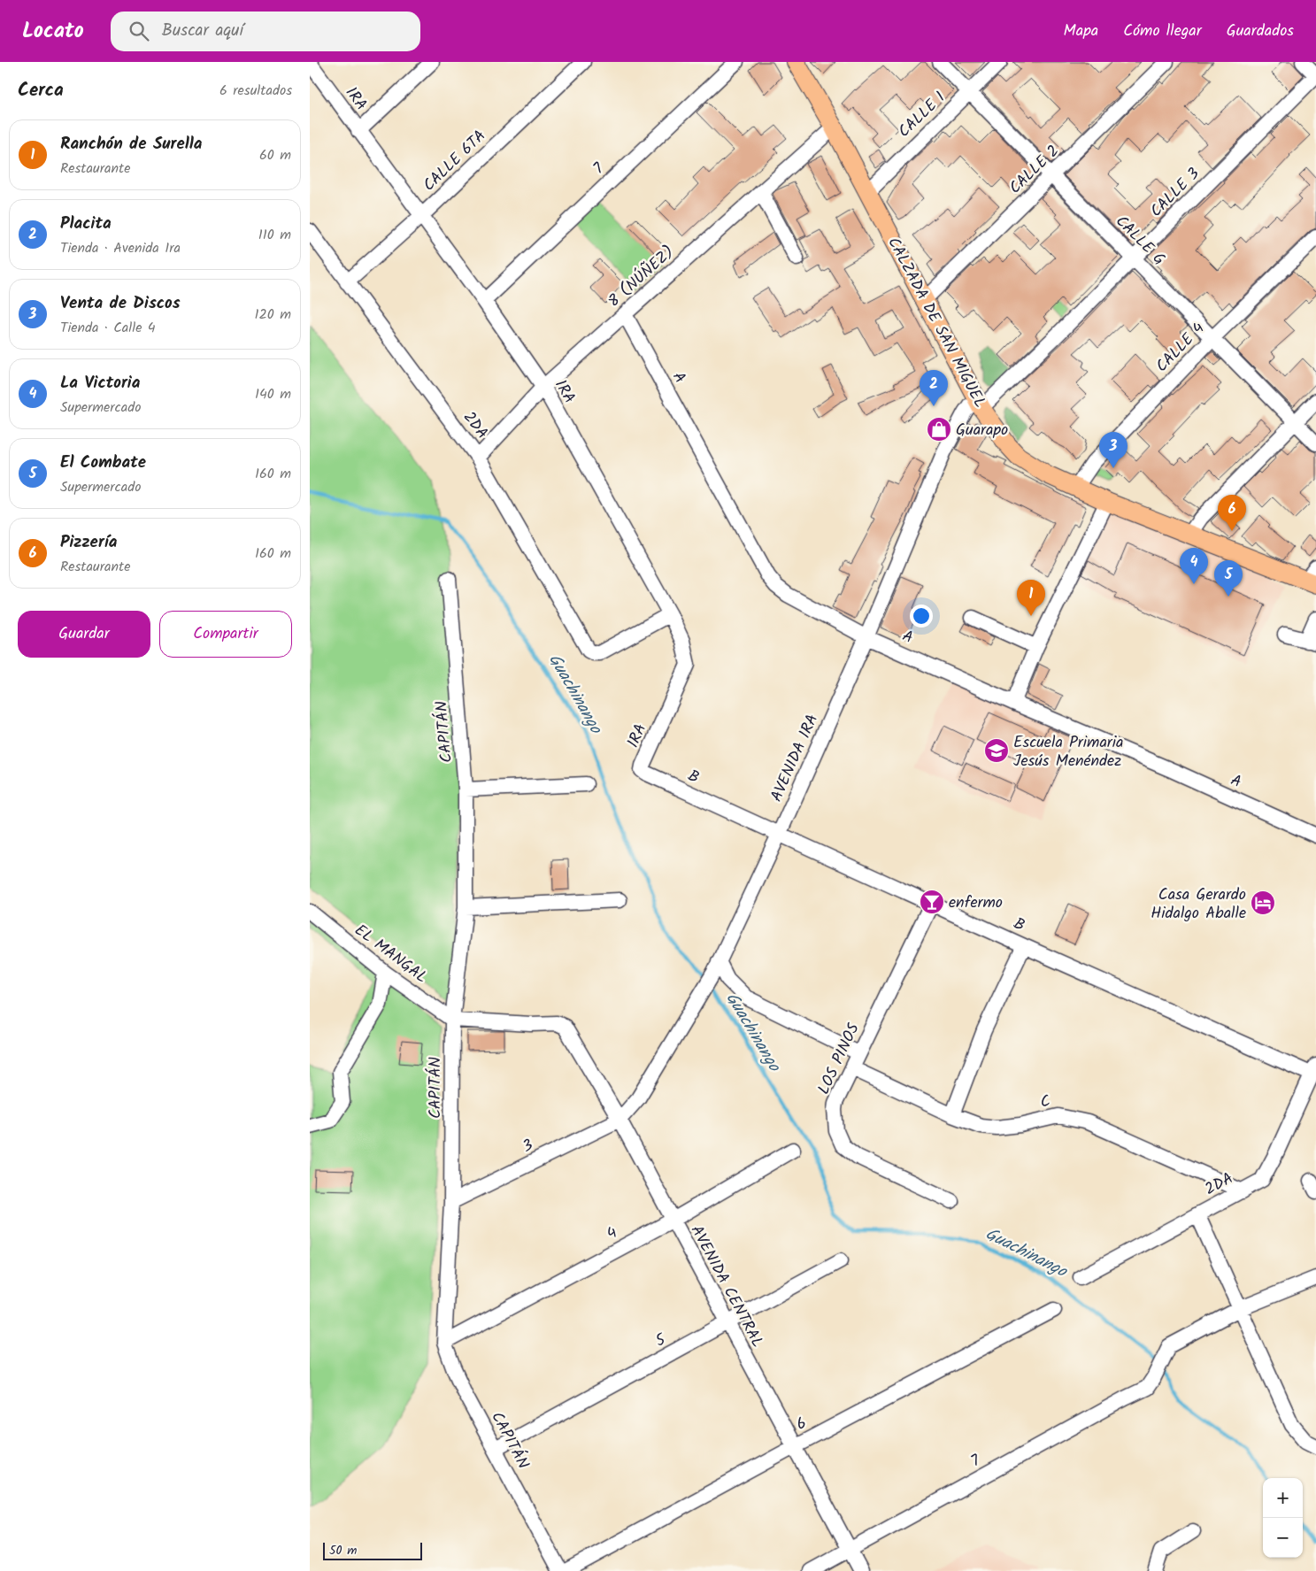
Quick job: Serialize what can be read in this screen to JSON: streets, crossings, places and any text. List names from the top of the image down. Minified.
{"streets":{"main road":["CALZADA DE SAN MIGUEL"],"street":["1RA","CALLE 1","CALLE 6TA","7","CALLE 2","CALLE 3","CALLE G","8 (NÚÑEZ)","CALLE 4","A","2DA","CAPITÁN","AVENIDA 1RA","B","EL MANGAL","LOS PINOS","C","3","4","AVENIDA CENTRAL","5","6"]},"crossings":[["1RA","CALLE 6TA"],["1RA","7"],["1RA","8 (NÚÑEZ)"],["1RA","2DA"],["1RA","B"],["CALLE 1","CALLE G"],["CALLE 1","CALZADA DE SAN MIGUEL"],["CALLE 6TA","2DA"],["7","AVENIDA CENTRAL"],["CALLE 2","CALLE G"],["CALLE 2","CALZADA DE SAN MIGUEL"],["CALLE 3","CALLE G"],["CALLE 3","CALZADA DE SAN MIGUEL"],["CALLE 3","AVENIDA 1RA"],["CALLE G","CALLE 4"],["8 (NÚÑEZ)","CALZADA DE SAN MIGUEL"],["8 (NÚÑEZ)","A"],["8 (NÚÑEZ)","2DA"],["CALZADA DE SAN MIGUEL","CALLE 4"],["CALZADA DE SAN MIGUEL","AVENIDA 1RA"],["A","AVENIDA 1RA"],["2DA","B"],["2DA","C"],["CAPITÁN","EL MANGAL"],["CAPITÁN","3"],["CAPITÁN","4"],["CAPITÁN","AVENIDA CENTRAL"],["CAPITÁN","5"],["AVENIDA 1RA","B"],["AVENIDA 1RA","3"],["AVENIDA 1RA","AVENIDA CENTRAL"],["B","LOS PINOS"],["EL MANGAL","AVENIDA CENTRAL"],["LOS PINOS","C"],["3","AVENIDA CENTRAL"],["4","AVENIDA CENTRAL"],["AVENIDA CENTRAL","5"],["AVENIDA CENTRAL","6"]],"water":["Guachinango"],"places":{"shop":["Guarapo"],"school or university":["Escuela Primaria Jesús Menéndez"],"bar":["enfermo"],"hotel":["Casa Gerardo Hidalgo Aballe"]},"scale_bar":"50 m","page":{"header":"Locato","search":"Buscar aquí","nav":["Mapa","Cómo llegar","Guardados"],"heading":["Cerca","6 resultados"],"list":[{"mark":"1","name":"Ranchón de Surella","note":"Restaurante","value":"60 m"},{"mark":"2","name":"Placita","note":"Tienda · Avenida 1ra","value":"110 m"},{"mark":"3","name":"Venta de Discos","note":"Tienda · Calle 4","value":"120 m"},{"mark":"4","name":"La Victoria","note":"Supermercado","value":"140 m"},{"mark":"5","name":"El Combate","note":"Supermercado","value":"160 m"},{"mark":"6","name":"Pizzería","note":"Restaurante","value":"160 m"}],"pins":["2","3","6","4","5","1"],"buttons":["Guardar","Compartir"],"map_buttons":["+","−"],"scale":"50 m"}}
